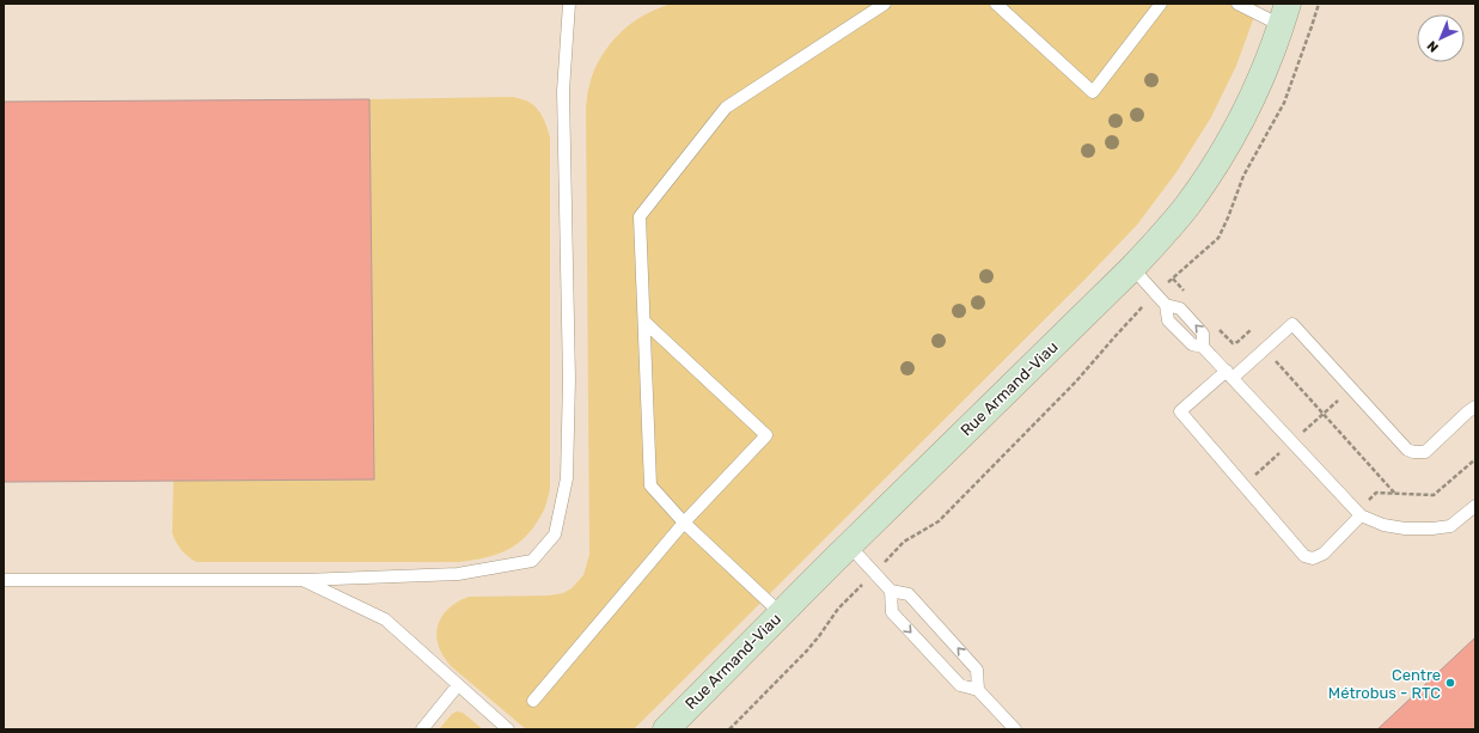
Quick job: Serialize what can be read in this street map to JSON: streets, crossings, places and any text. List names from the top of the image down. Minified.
{"streets":{"street":["Rue Armand-Viau"]},"places":["Centre Métrobus - RTC"],"north":"bottom left"}
